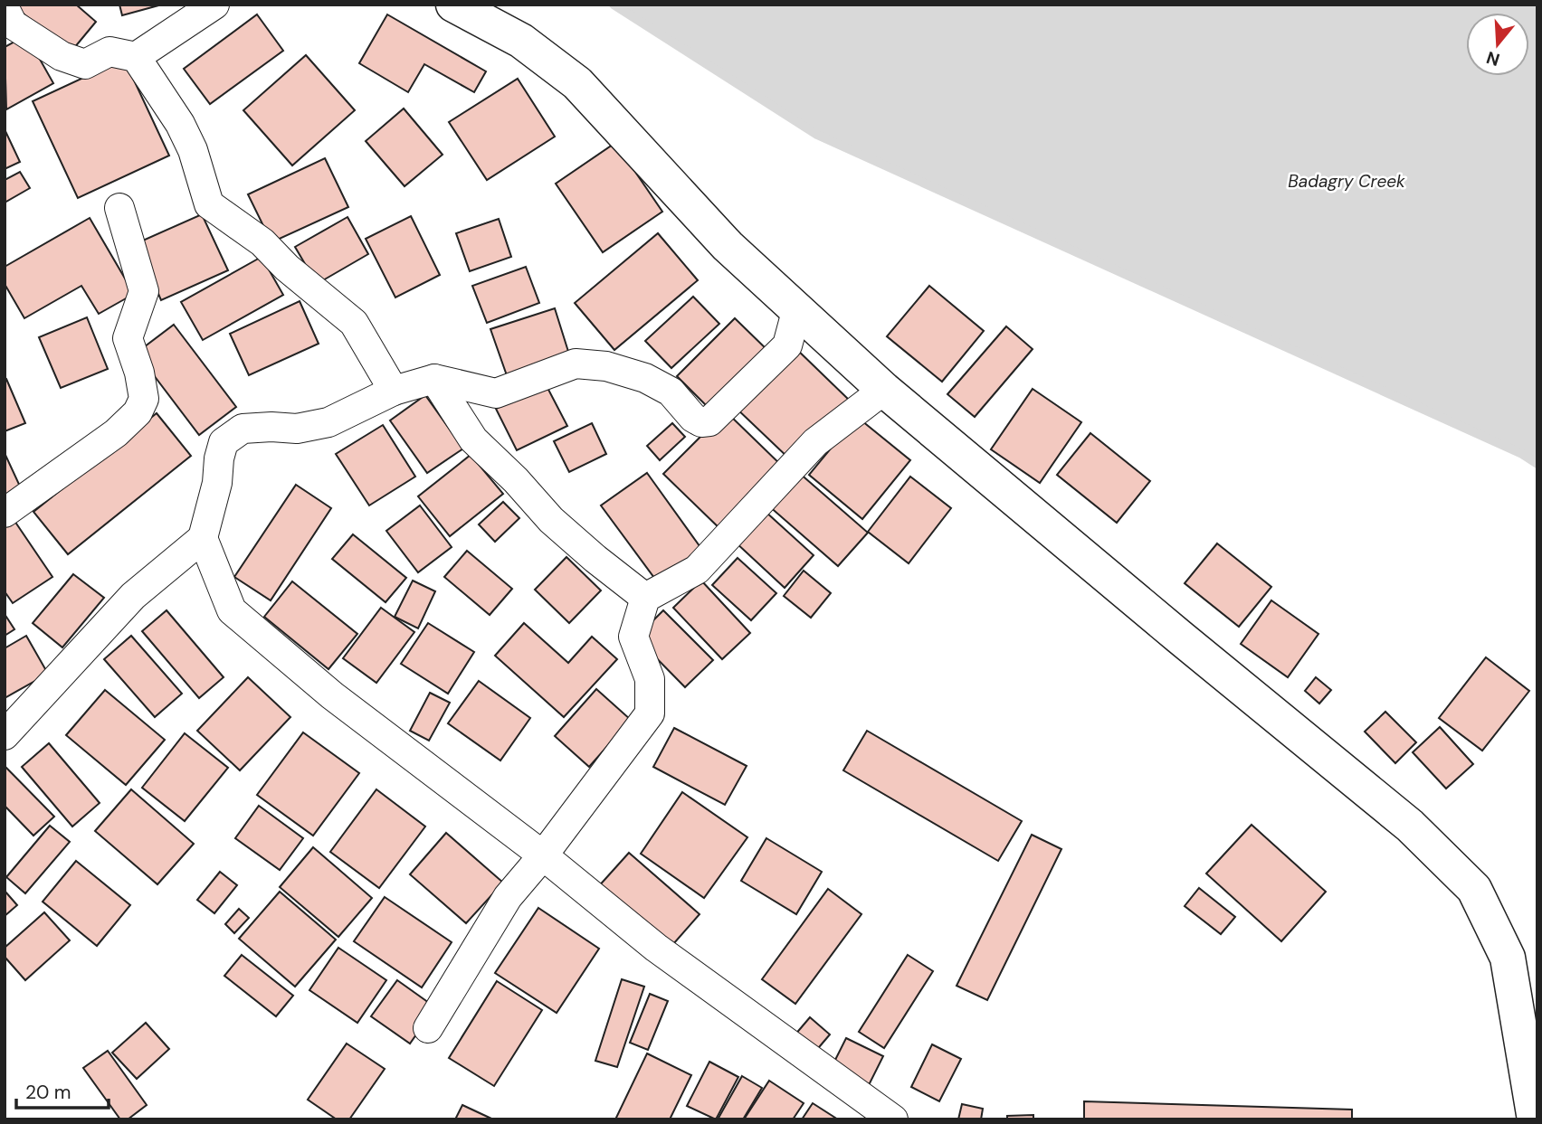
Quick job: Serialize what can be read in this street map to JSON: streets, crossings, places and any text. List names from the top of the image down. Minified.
{"water":["Badagry Creek"],"scale_bar":"20 m","north":"bottom"}
